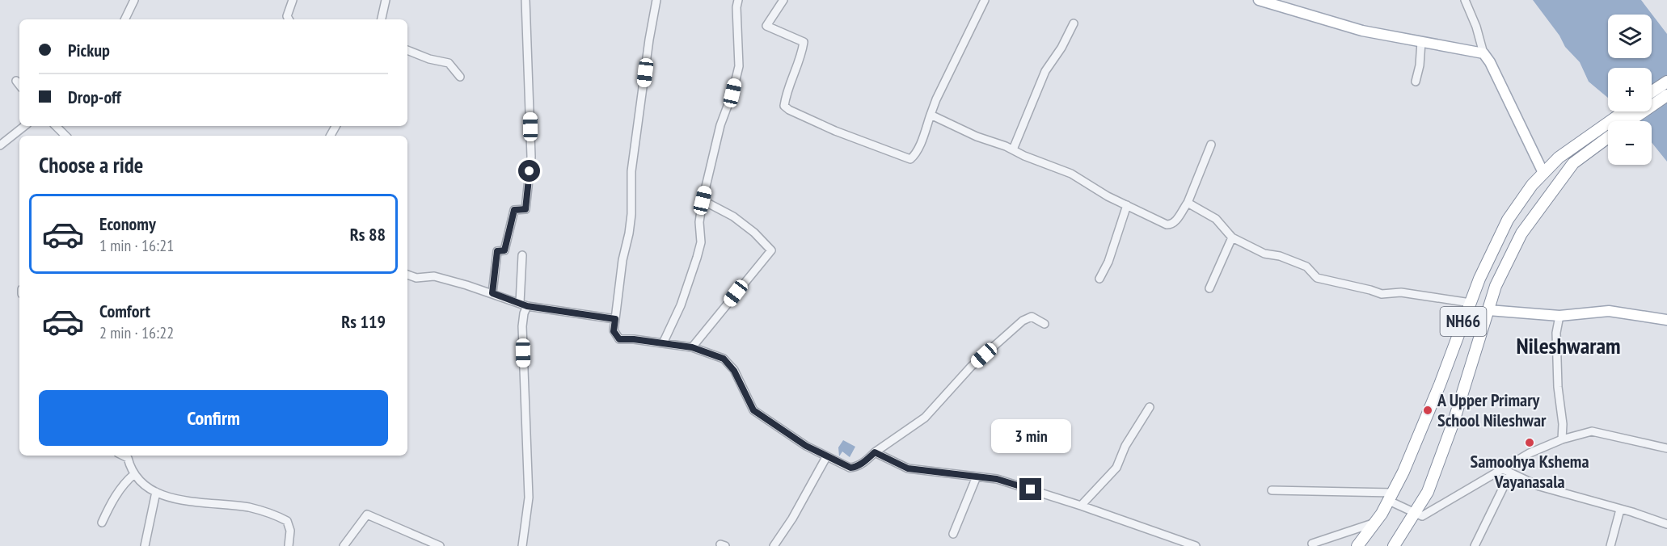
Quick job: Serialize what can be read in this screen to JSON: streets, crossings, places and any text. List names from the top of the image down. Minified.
{"streets":{"highway":["NH66"]},"districts":["Nileshwaram"],"places":["A Upper Primary School Nileshwar","Samoohya Kshema Vayanasala"],"page":{"map_buttons":["+","−"],"banner":["Pickup","Drop-off"],"heading":"Choose a ride","list":[{"name":"Economy","note":"1 min · 16:21","value":"Rs 88"},{"name":"Comfort","note":"2 min · 16:22","value":"Rs 119"}],"buttons":"Confirm","bubble":"3 min"}}
